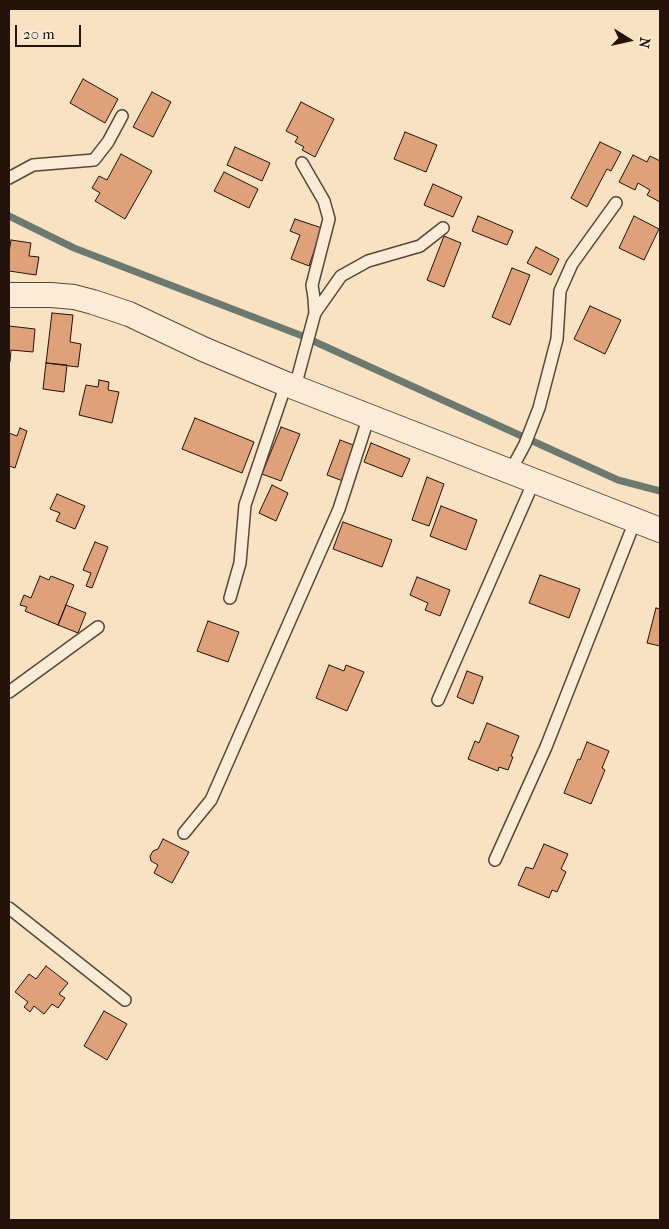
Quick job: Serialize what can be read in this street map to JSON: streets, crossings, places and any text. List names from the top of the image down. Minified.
{"scale_bar":"20 m","north":"right"}
